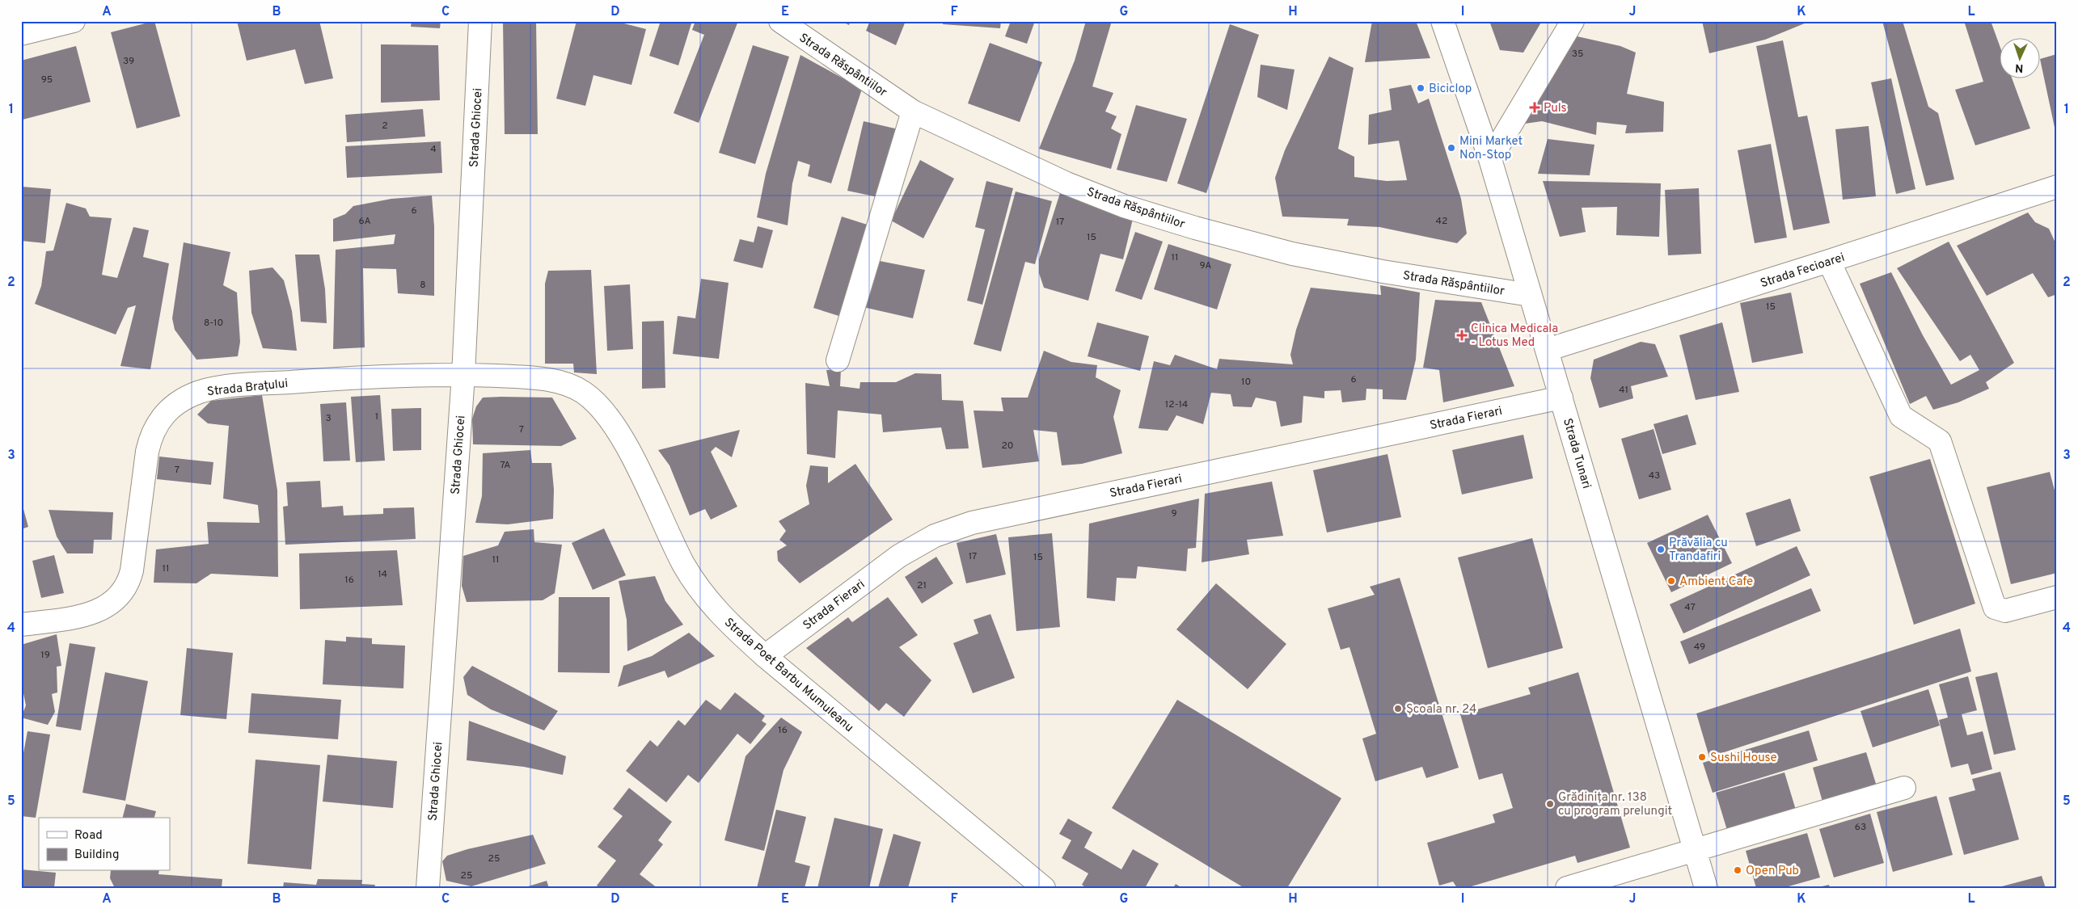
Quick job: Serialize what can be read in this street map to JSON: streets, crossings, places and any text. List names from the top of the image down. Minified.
{"streets":{"street":["Strada Răspântiilor","Strada Ghiocei","Strada Fecioarei","Strada Brațului","Strada Fierari","Strada Tunari","Strada Poet Barbu Mumuleanu"]},"crossings":[["Strada Răspântiilor","Strada Tunari"],["Strada Ghiocei","Strada Brațului"],["Strada Ghiocei","Strada Poet Barbu Mumuleanu"],["Strada Fecioarei","Strada Tunari"],["Strada Brațului","Strada Poet Barbu Mumuleanu"],["Strada Fierari","Strada Tunari"],["Strada Fierari","Strada Poet Barbu Mumuleanu"]],"places":{"other":["Biciclop","Mini Market Non-Stop","Prăvălia cu Trandafiri","Ambient Cafe","Școala nr. 24","Sushi House","Grădinița nr. 138 cu program prelungit","Open Pub"],"health":["Puls","Clinica Medicala - Lotus Med"]},"house_numbers":["35","39","95","2","4","6","6A","42","17","15","11","9A","8","15","8-10","6","10","41","12-14","1","3","7","20","7A","7","43","9","17","15","11","11","14","16","21","47","49","19","16","63","25","25"],"legend":["Road","Building"],"north":"bottom","grid":{"columns":["A","B","C","D","E","F","G","H","I","J","K","L"],"rows":["1","2","3","4","5"]}}
